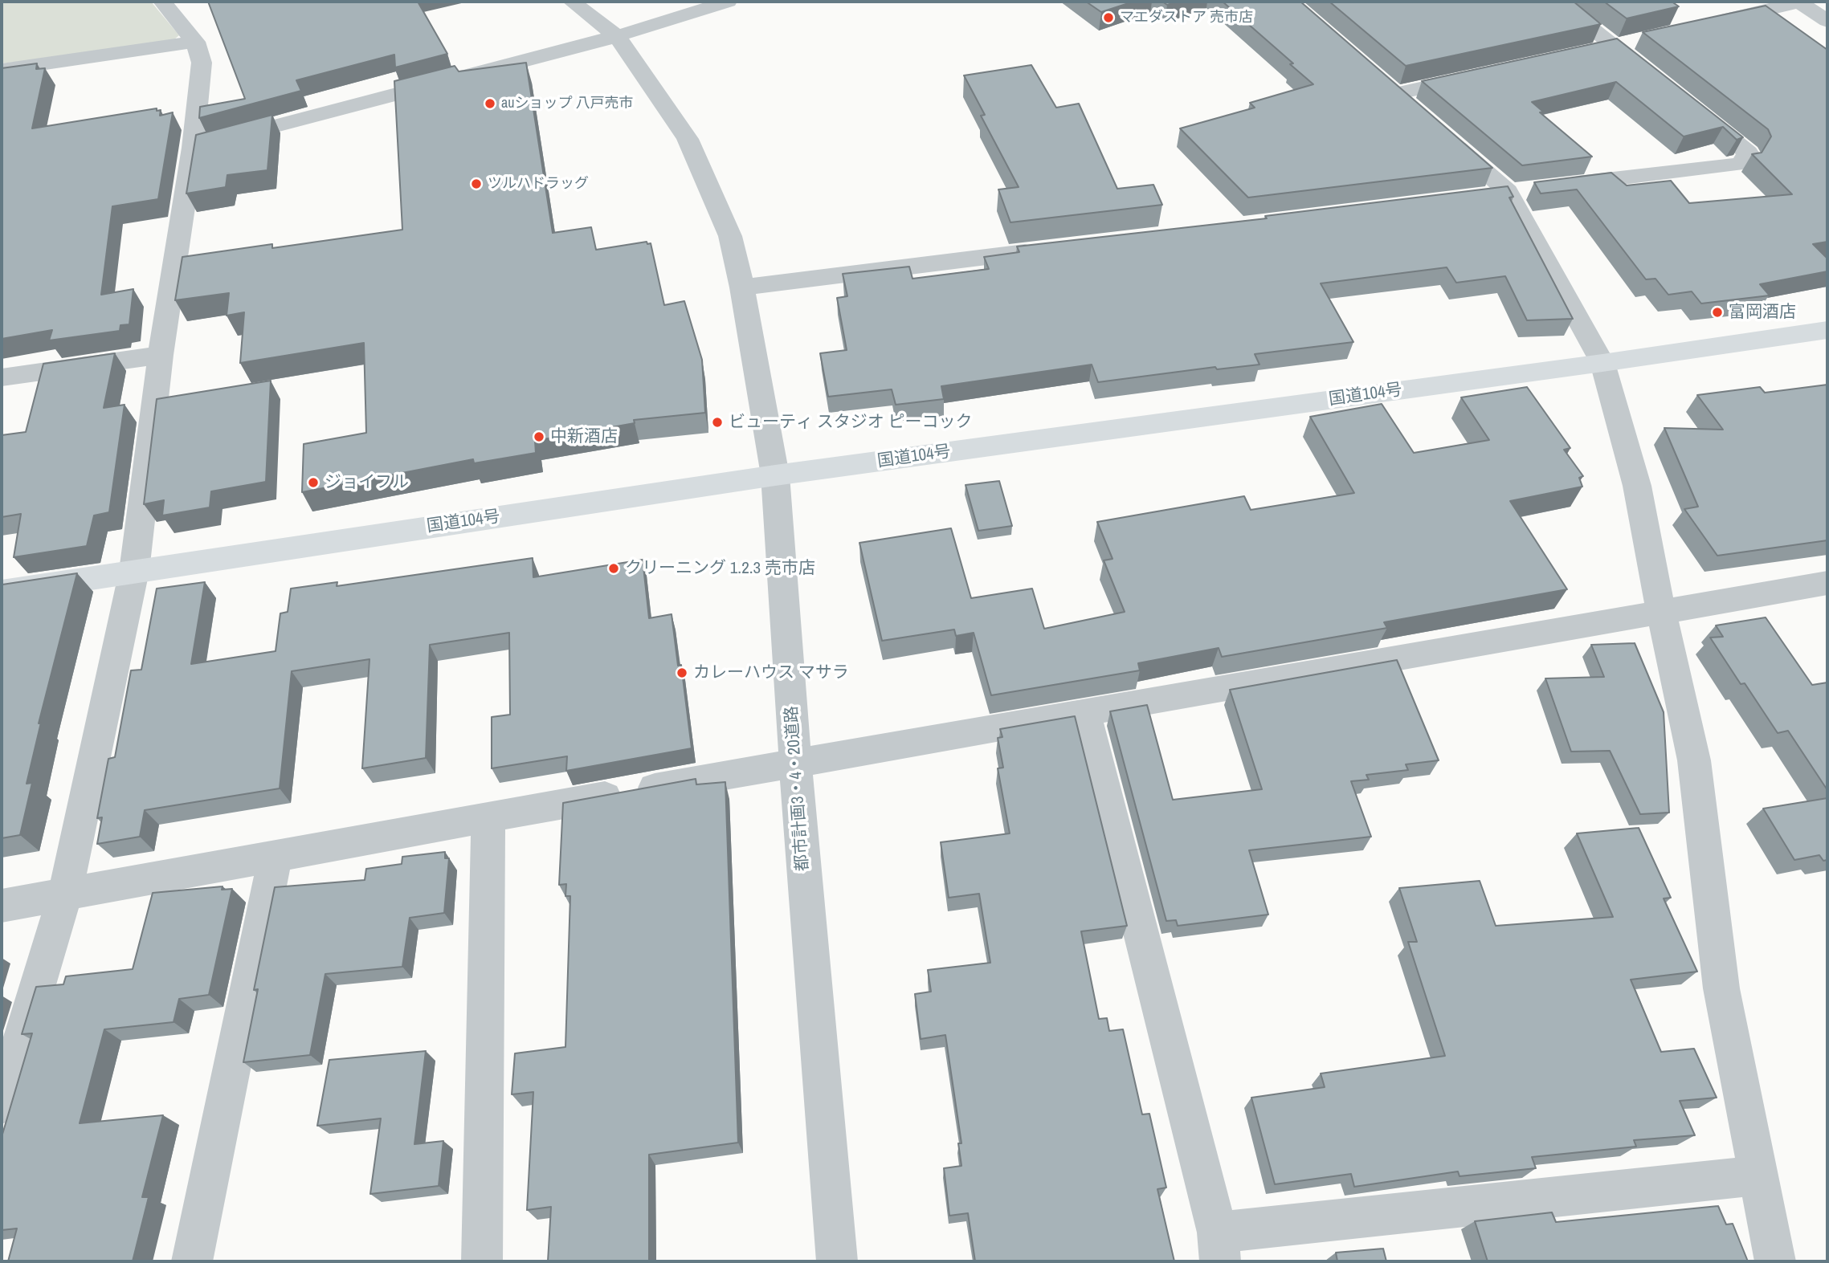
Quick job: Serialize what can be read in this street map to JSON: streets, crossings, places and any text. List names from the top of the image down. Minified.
{"streets":{"highway":["国道104号"],"street":["都市計画3・4・20道路"]},"crossings":[["国道104号","都市計画3・4・20道路"]],"places":["マエダストア 売市店","auショップ 八戸売市","ツルハドラッグ","富岡酒店","ビューティ スタジオ ピーコック","中新酒店","ジョイフル","クリーニング 1.2.3 売市店","カレーハウス マサラ"]}
